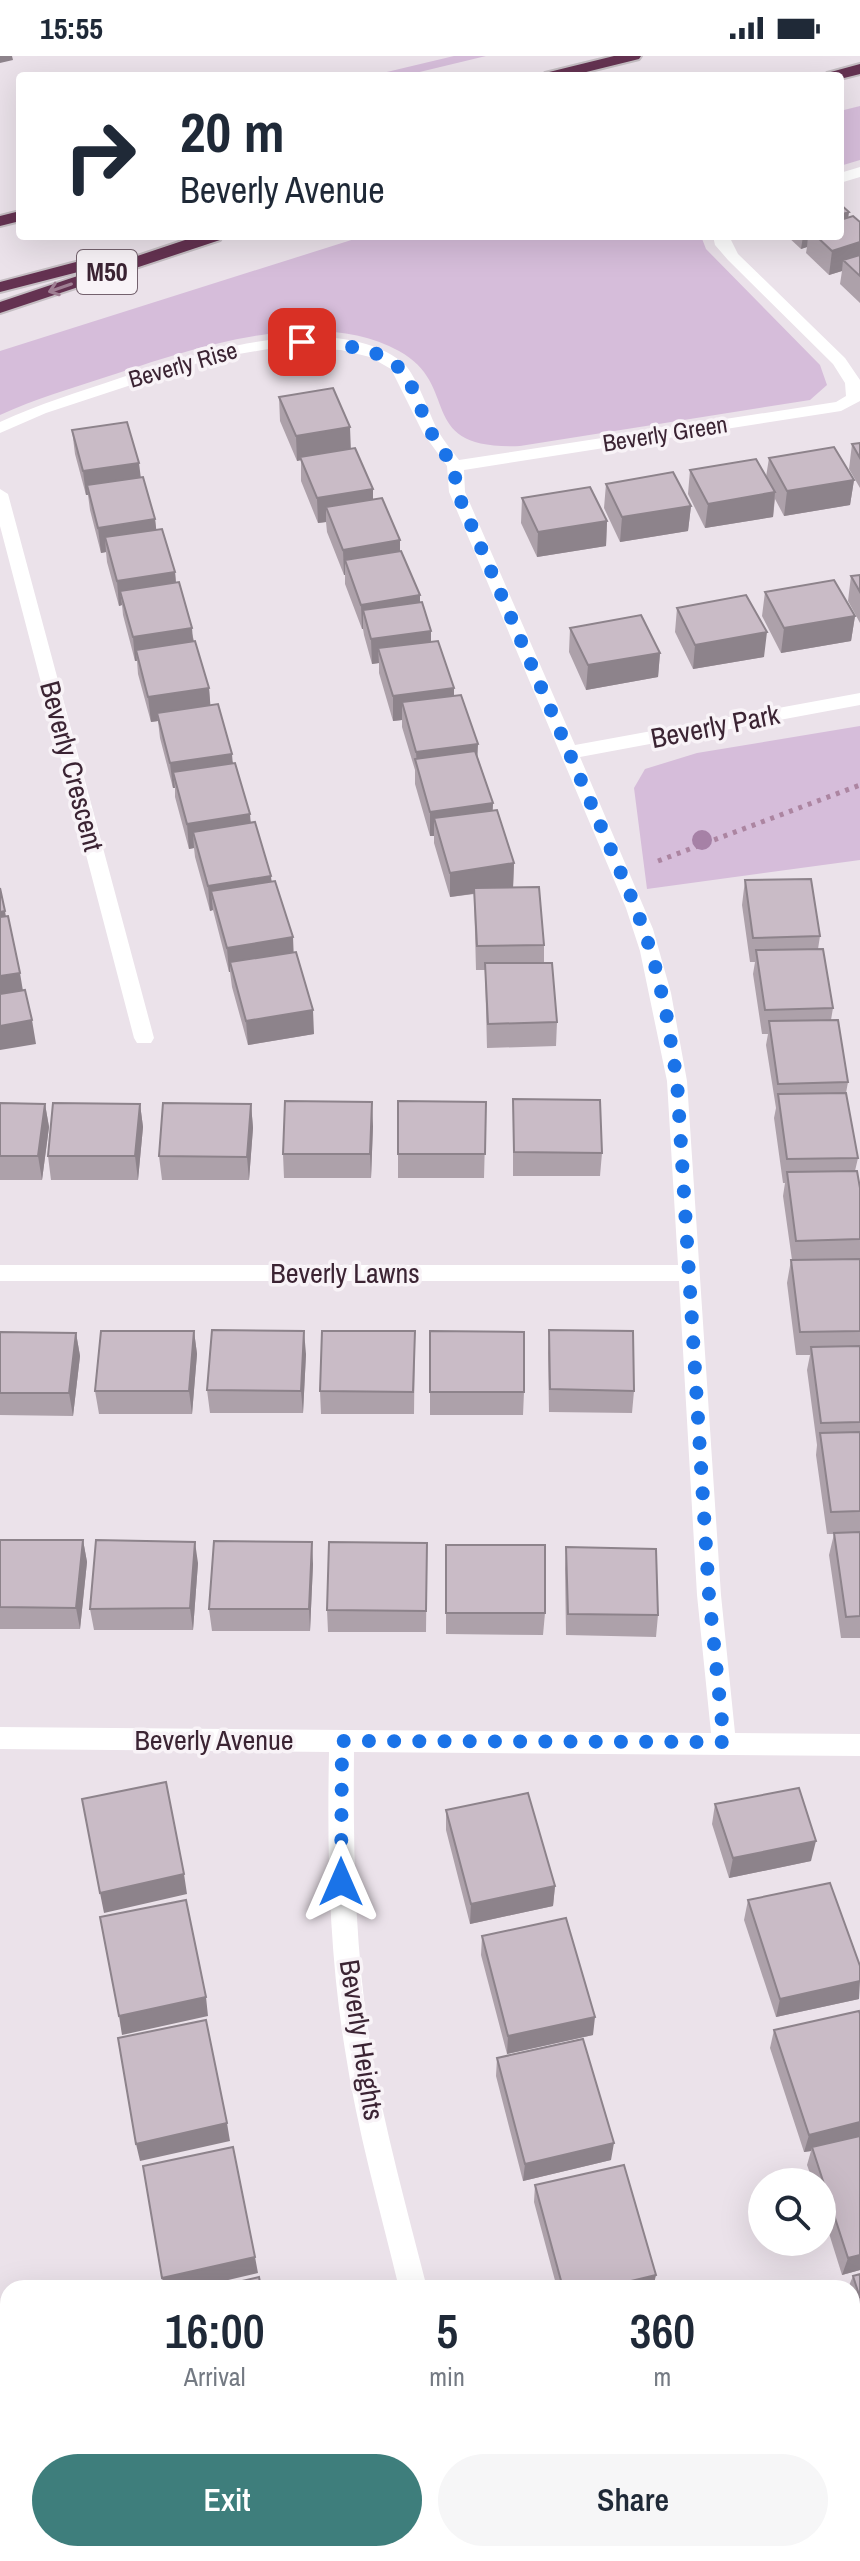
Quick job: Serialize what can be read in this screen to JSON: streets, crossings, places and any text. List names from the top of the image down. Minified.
{"streets":{"highway":["M50"],"street":["Beverly Rise","Beverly Green","Beverly Park","Beverly Crescent","Beverly Lawns","Beverly Avenue","Beverly Heights"]},"crossings":[["Beverly Rise","Beverly Green"],["Beverly Avenue","Beverly Heights"]],"page":{"status":"15:55","turn":["20 m","Beverly Avenue"],"eta":["16:00","Arrival","5","min","360","m"],"buttons":["Exit","Share"]}}
